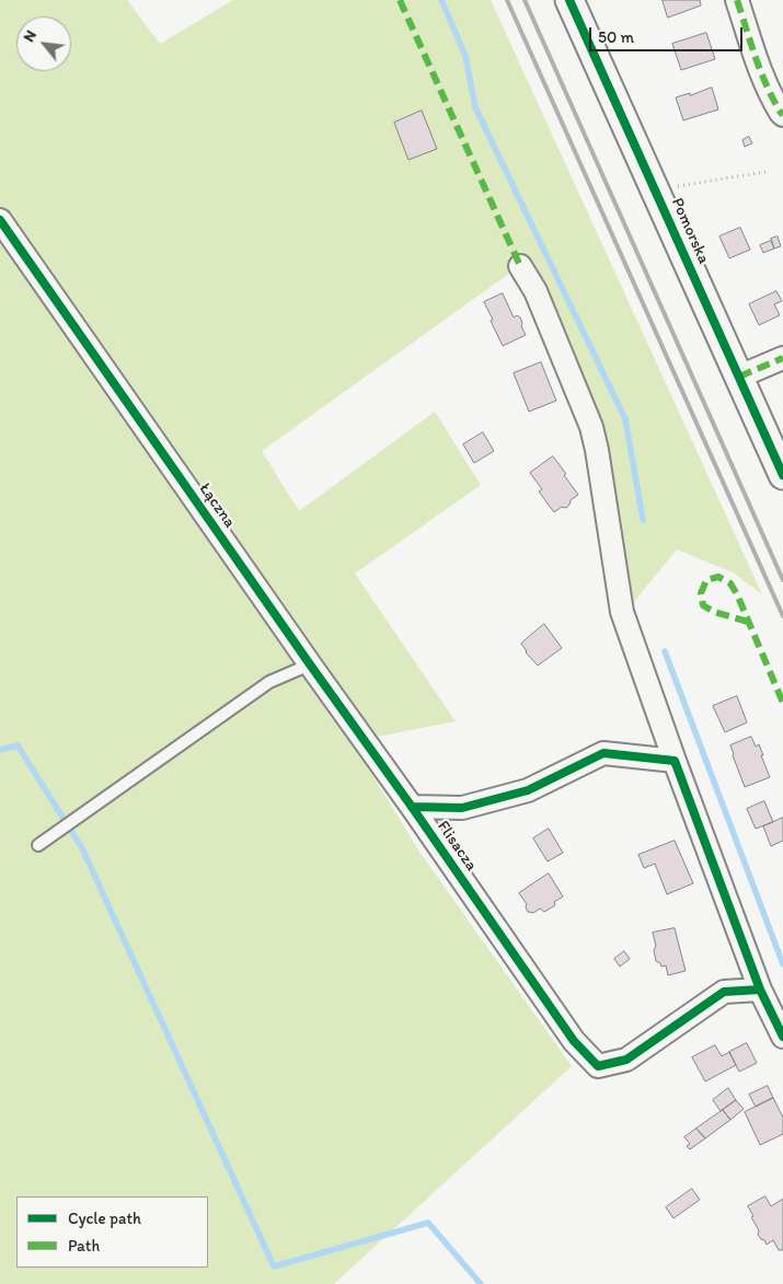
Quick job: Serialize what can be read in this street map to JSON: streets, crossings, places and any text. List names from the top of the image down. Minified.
{"streets":{"street":["Pomorska","Łączna","Flisacza"]},"crossings":[["Łączna","Flisacza"]],"legend":["Cycle path","Path"],"scale_bar":"50 m","north":"top left"}
